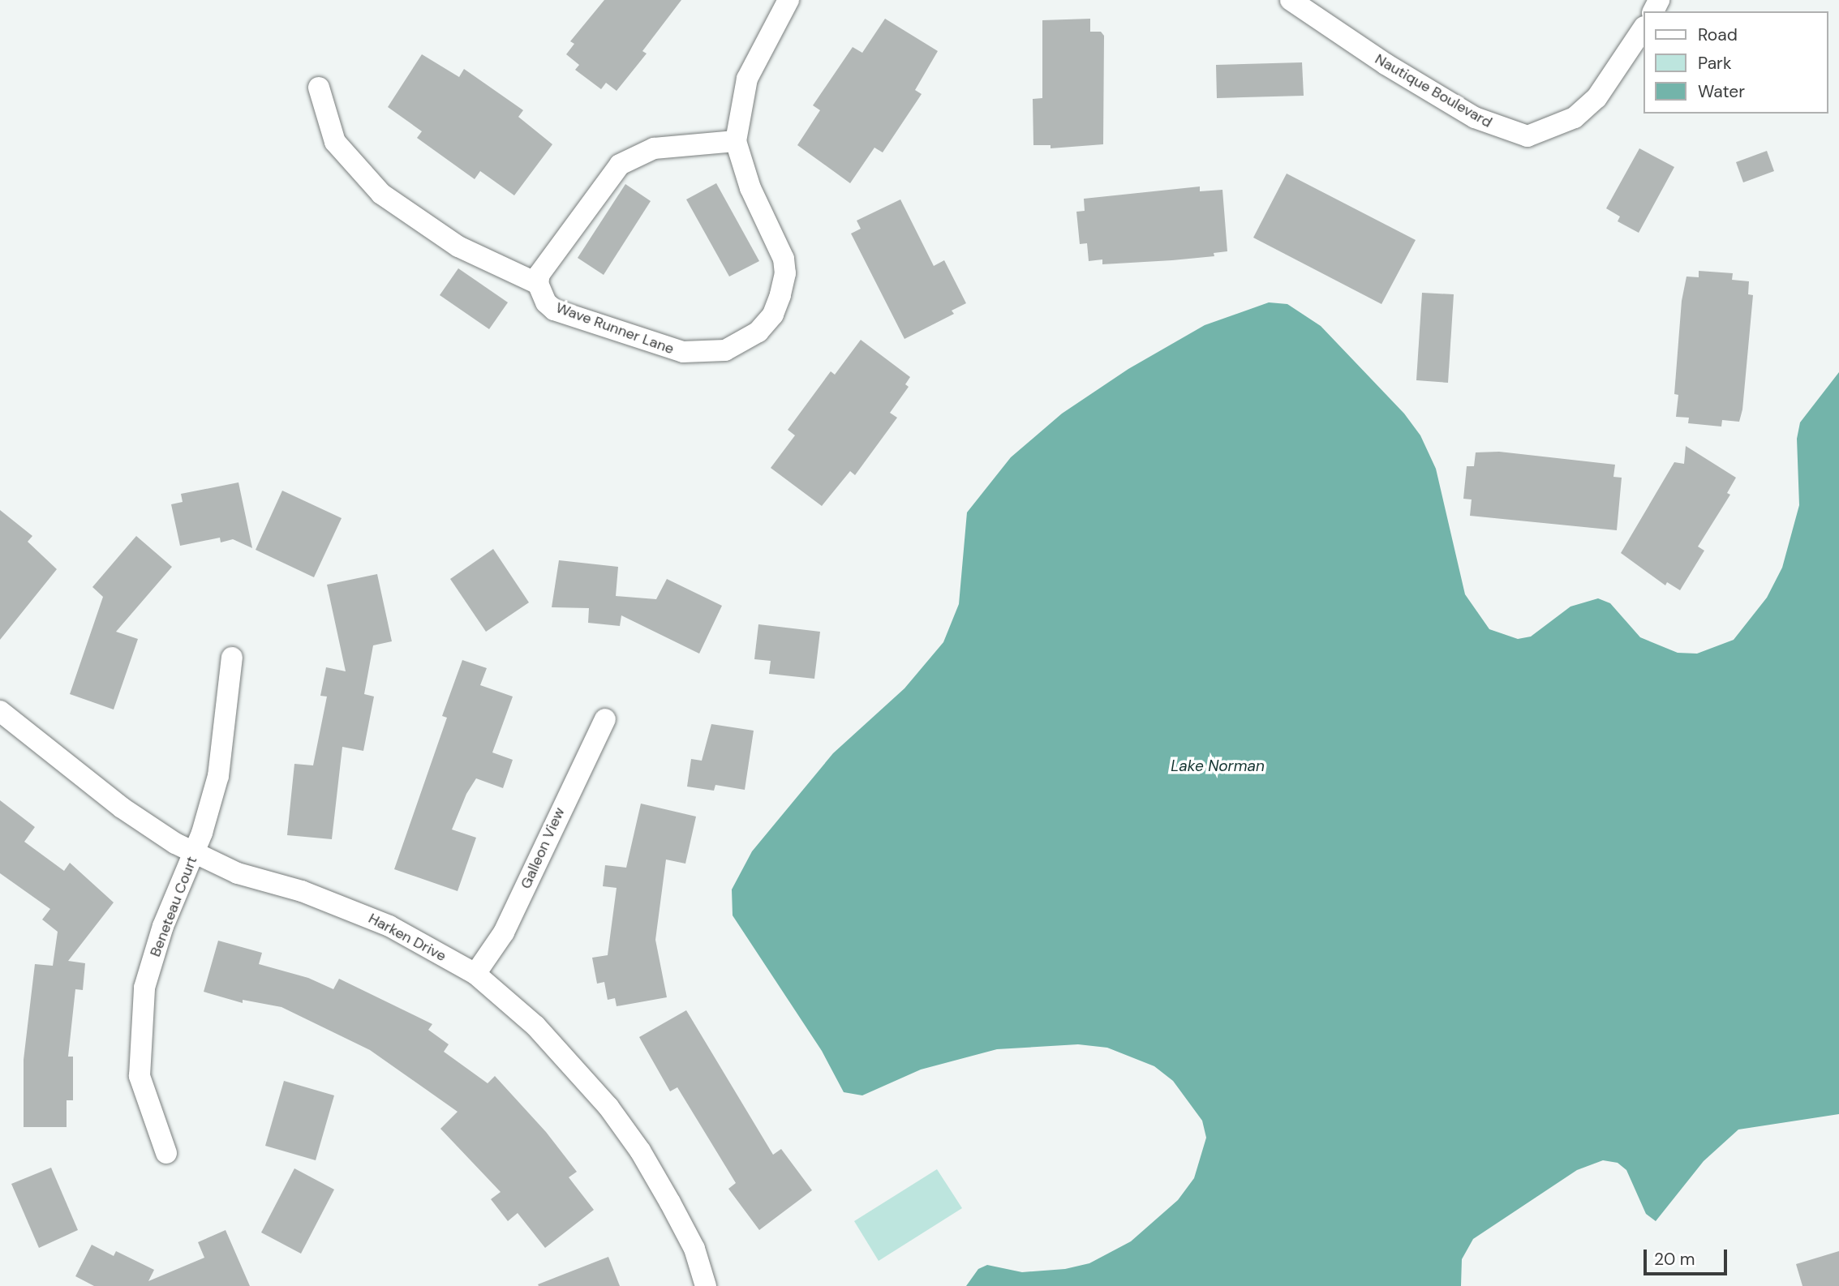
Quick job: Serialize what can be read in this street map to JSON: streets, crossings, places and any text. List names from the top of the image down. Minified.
{"streets":{"street":["Nautique Boulevard","Wave Runner Lane","Galleon View","Beneteau Court","Harken Drive"]},"crossings":[["Galleon View","Harken Drive"],["Beneteau Court","Harken Drive"]],"water":["Lake Norman"],"legend":["Road","Park","Water"],"scale_bar":"20 m"}
